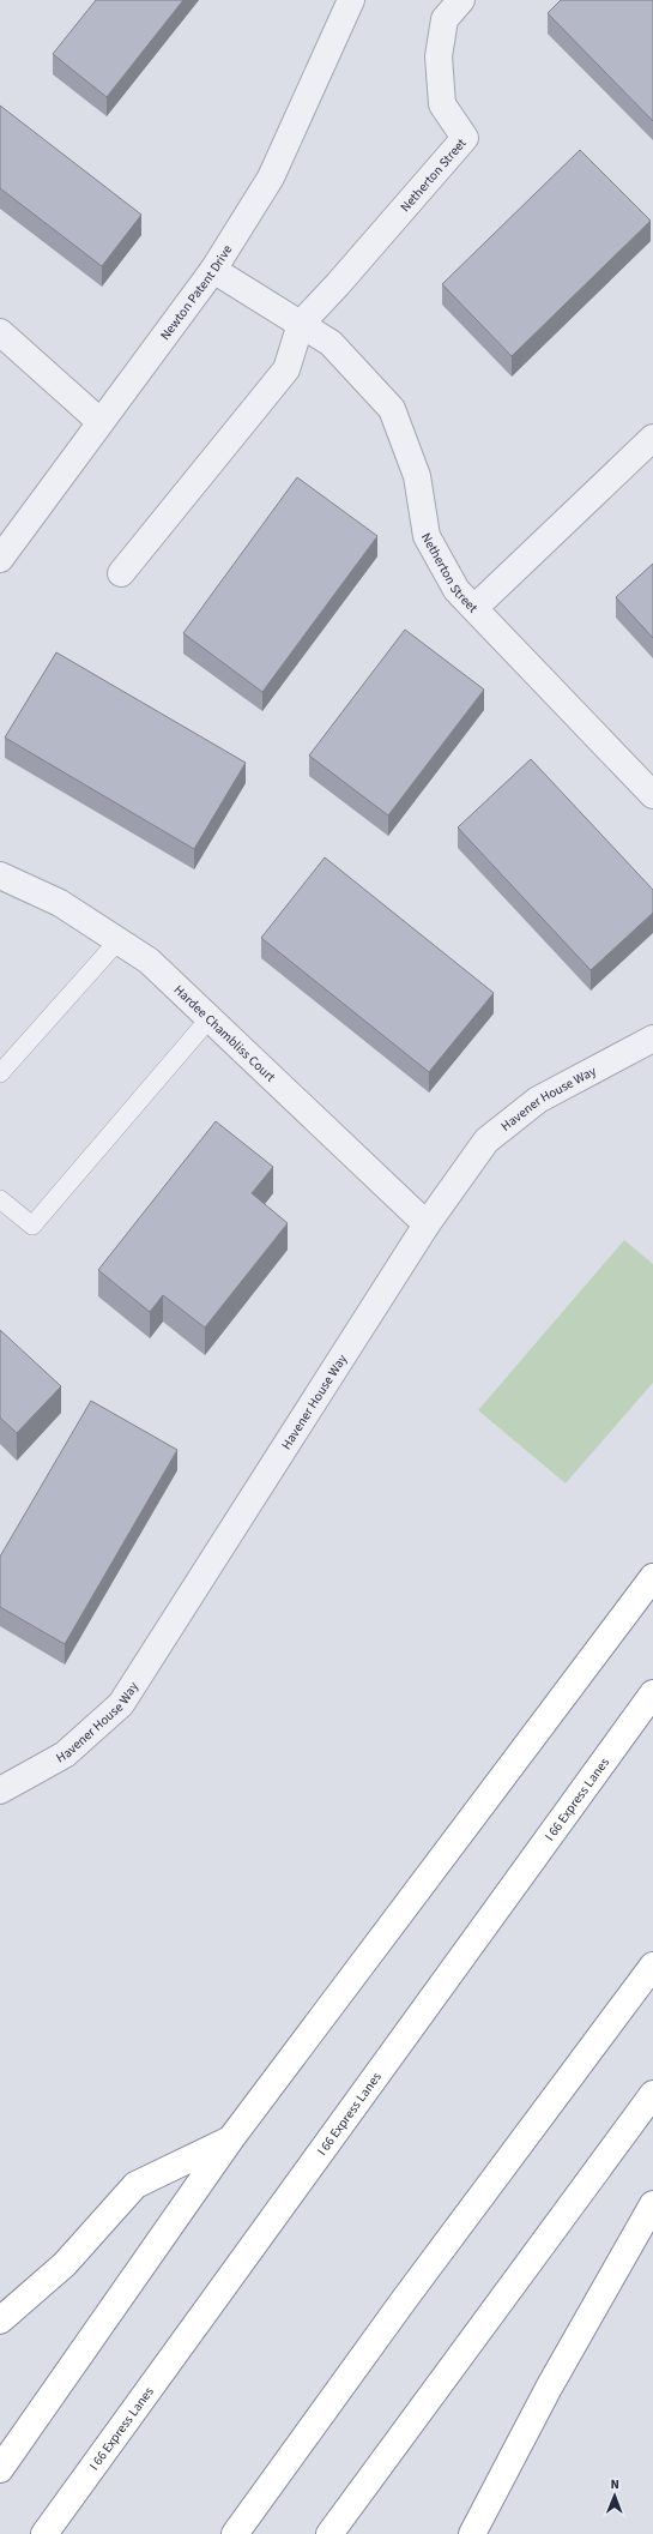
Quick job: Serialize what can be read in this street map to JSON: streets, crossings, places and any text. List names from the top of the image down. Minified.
{"streets":{"highway":["I 66 Express Lanes"],"street":["Netherton Street","Newton Patent Drive","Hardee Chambliss Court","Havener House Way"]},"crossings":[["Netherton Street","Newton Patent Drive"],["Hardee Chambliss Court","Havener House Way"]],"north":"top"}
